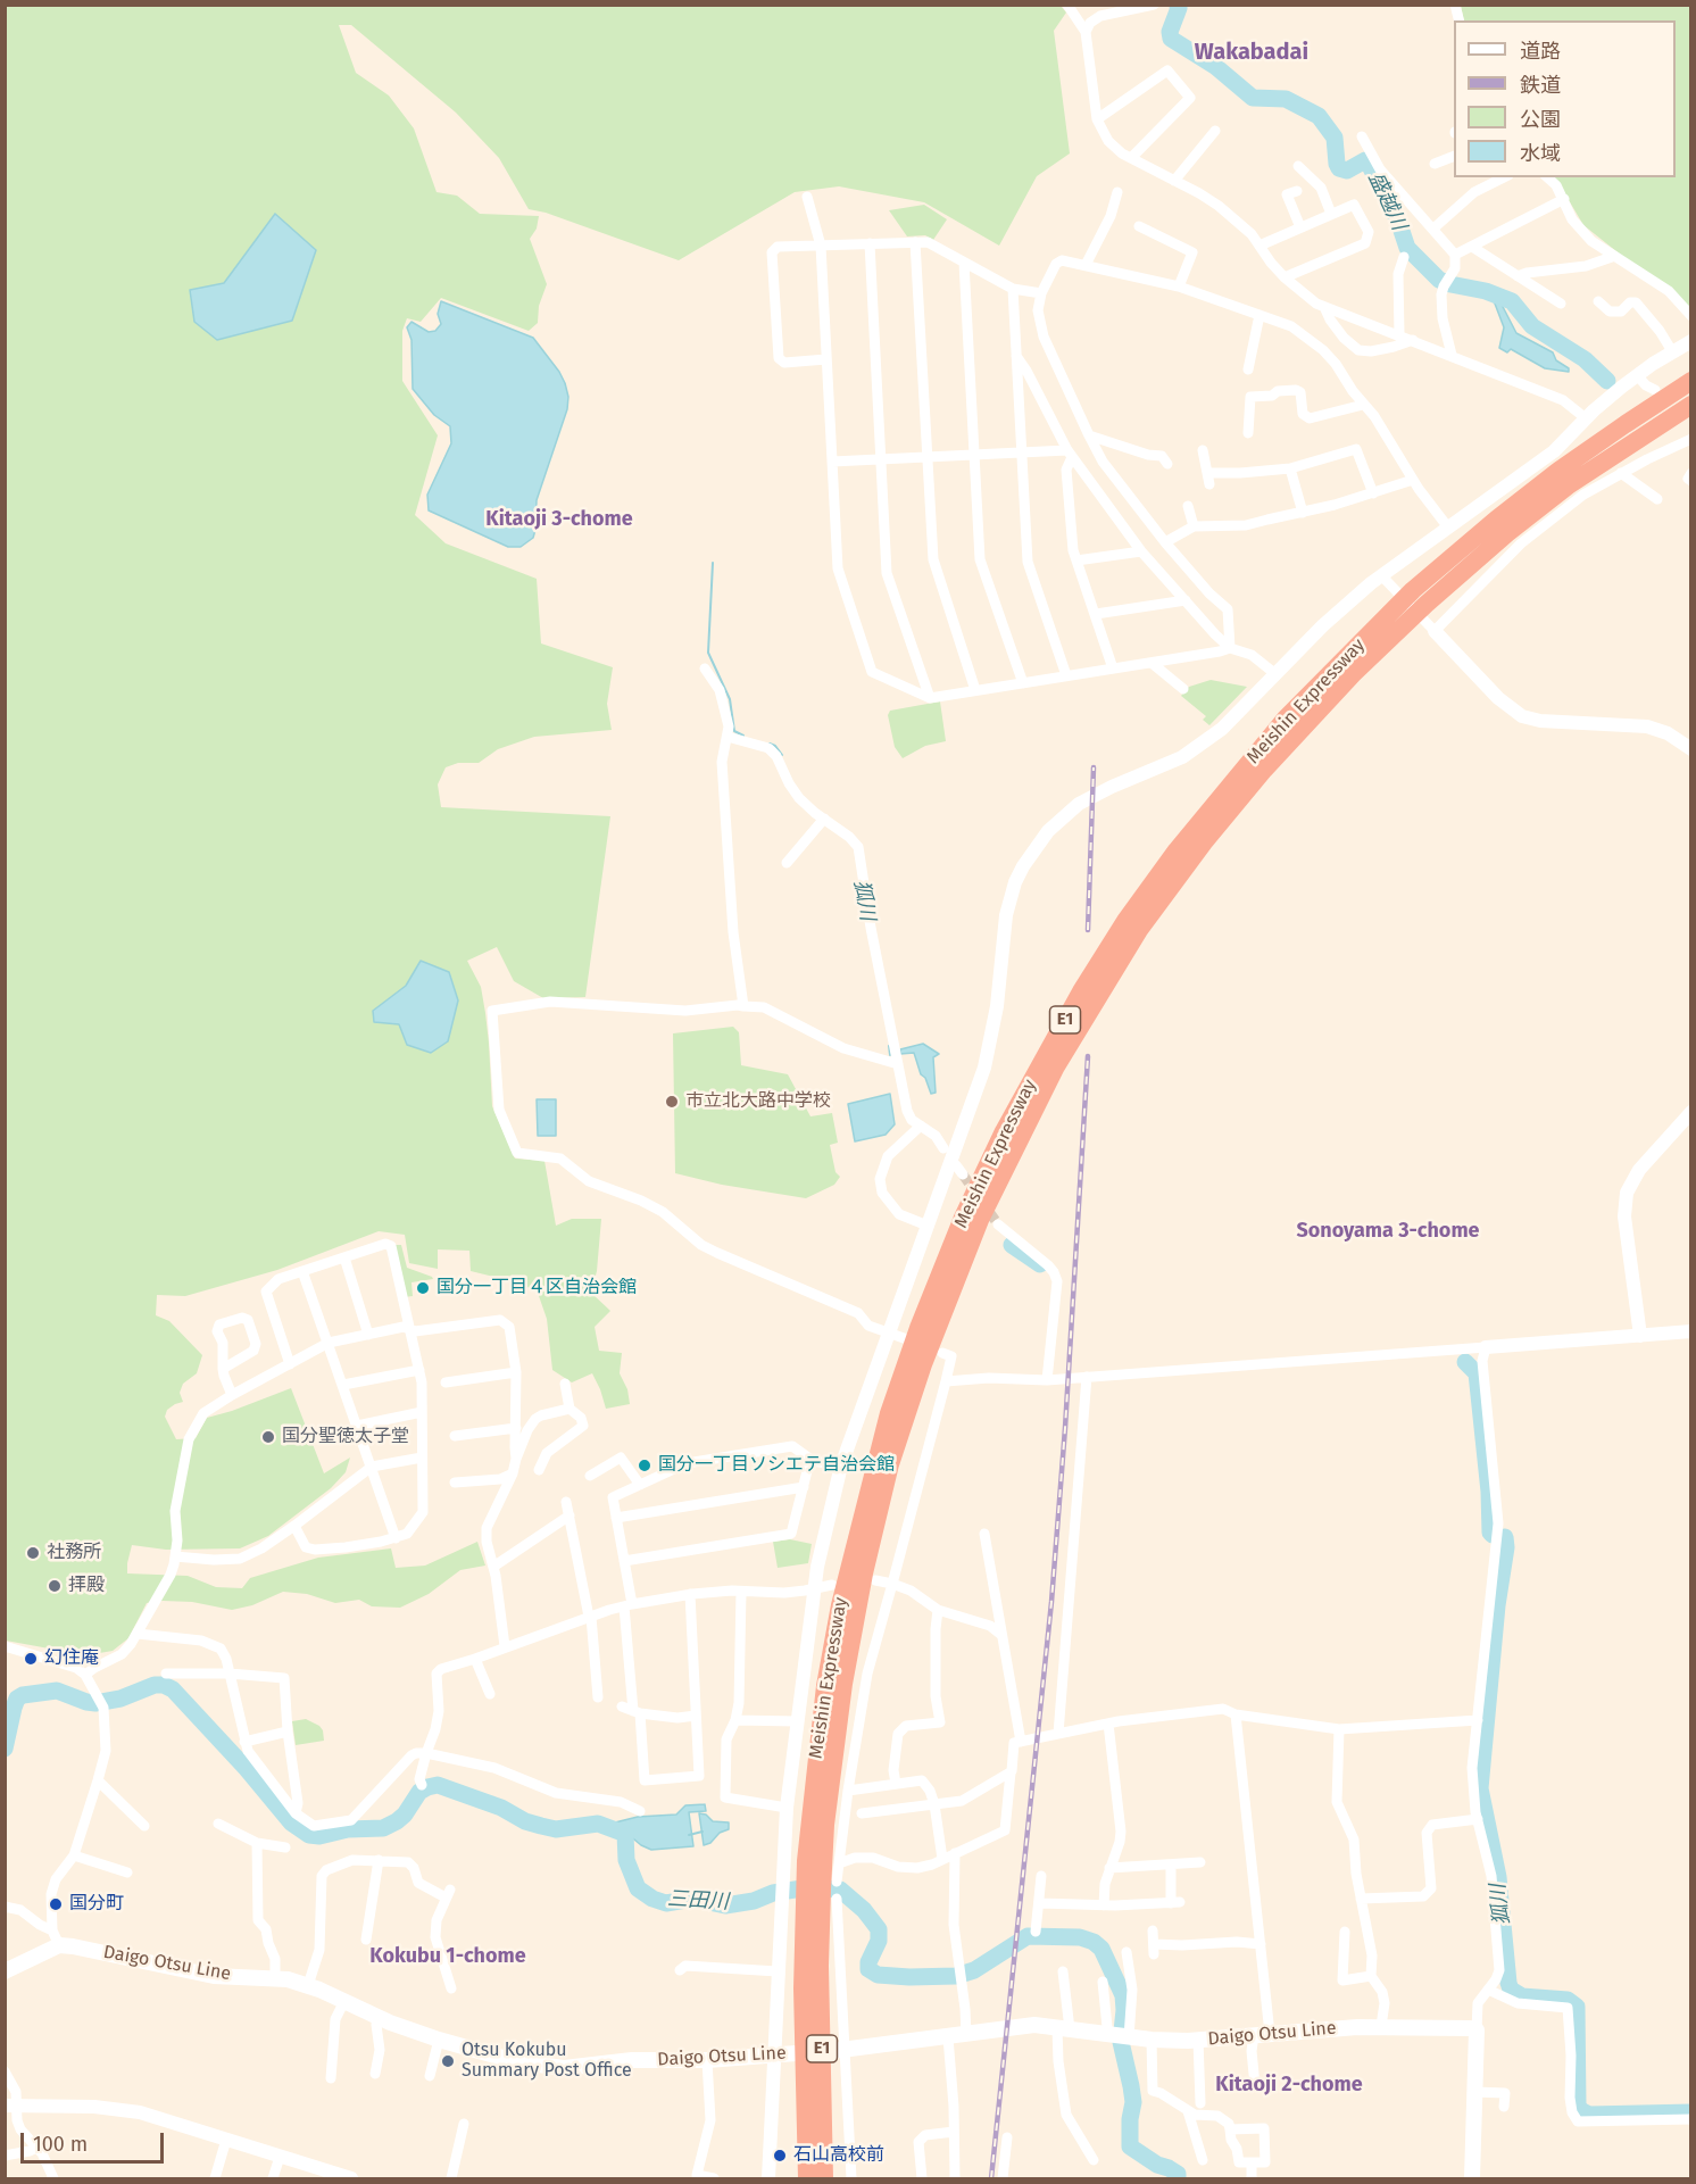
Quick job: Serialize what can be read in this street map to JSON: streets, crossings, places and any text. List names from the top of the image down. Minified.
{"streets":{"highway":["Meishin Expressway","E1"],"main road":["Daigo Otsu Line"]},"districts":["Wakabadai","Kitaoji 3-chome","Sonoyama 3-chome","Kokubu 1-chome","Kitaoji 2-chome"],"water":["盛越川","狐川","三田川"],"places":["市立北大路中学校","国分一丁目４区自治会館","国分聖徳太子堂","国分一丁目ソシエテ自治会館","社務所","拝殿","幻住庵","国分町","Otsu Kokubu Summary Post Office","石山高校前"],"legend":["道路","鉄道","公園","水域"],"scale_bar":"100 m"}
